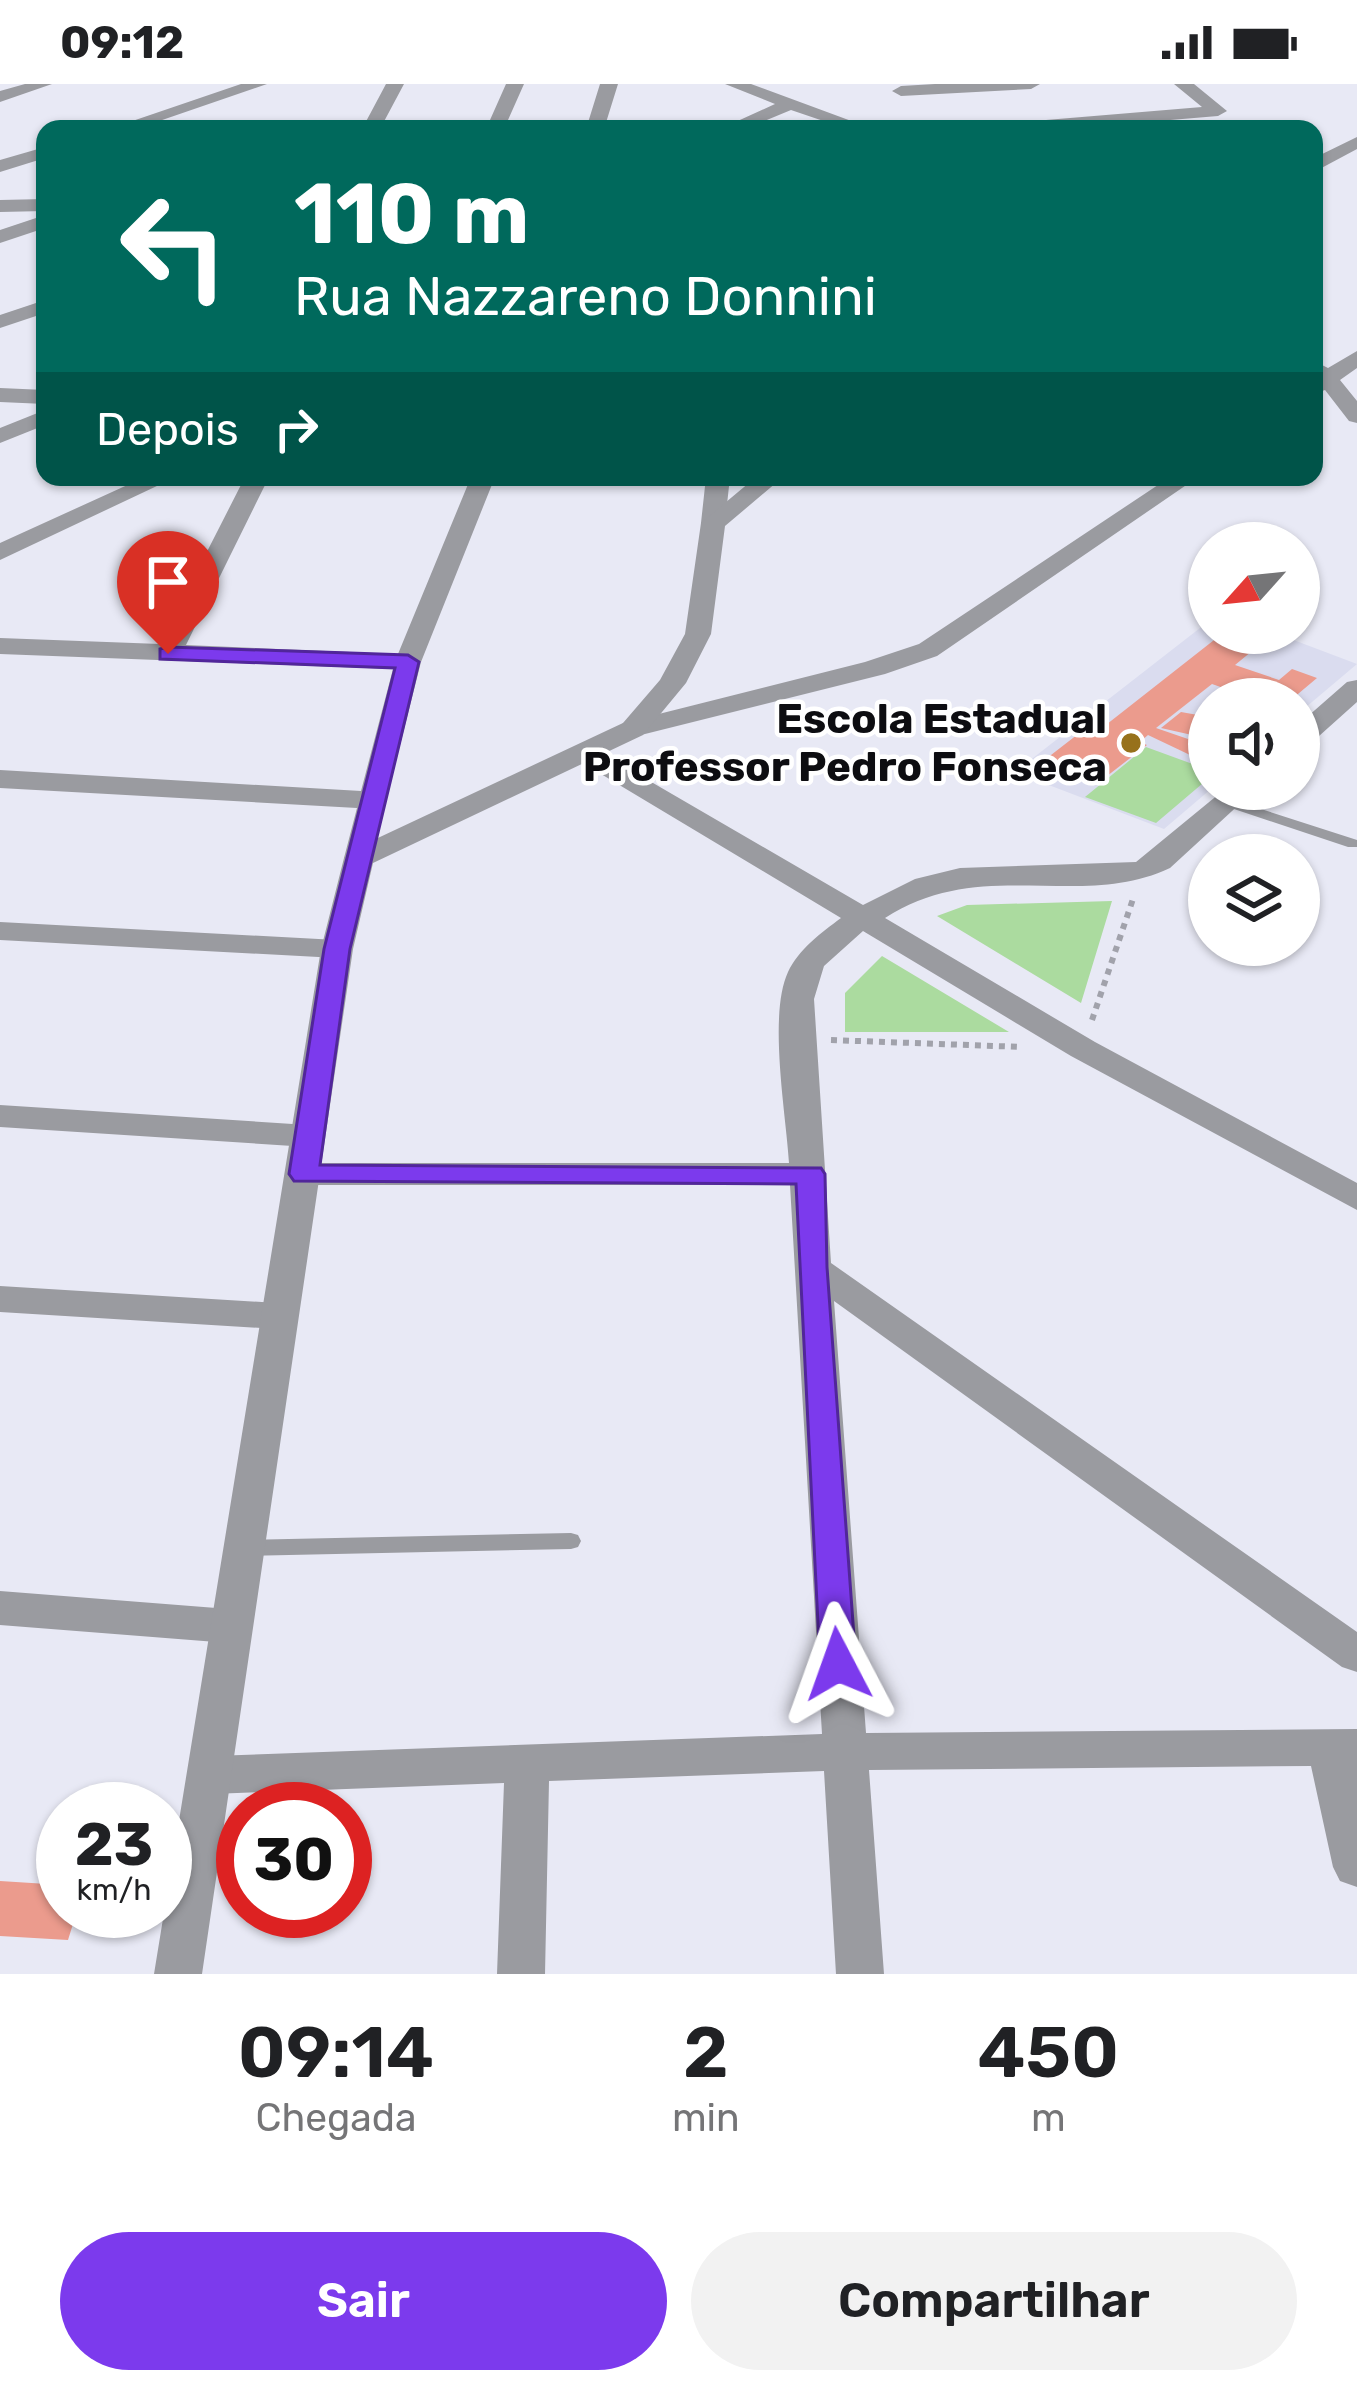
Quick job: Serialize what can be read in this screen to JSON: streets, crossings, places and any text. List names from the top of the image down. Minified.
{"places":["Escola Estadual Professor Pedro Fonseca"],"north":"bottom left","page":{"status":"09:12","turn":["110 m","Rua Nazzareno Donnini"],"then":"Depois","speed":"23 km/h","limit":"30","eta":["09:14","Chegada","2","min","450","m"],"buttons":["Sair","Compartilhar"]}}
